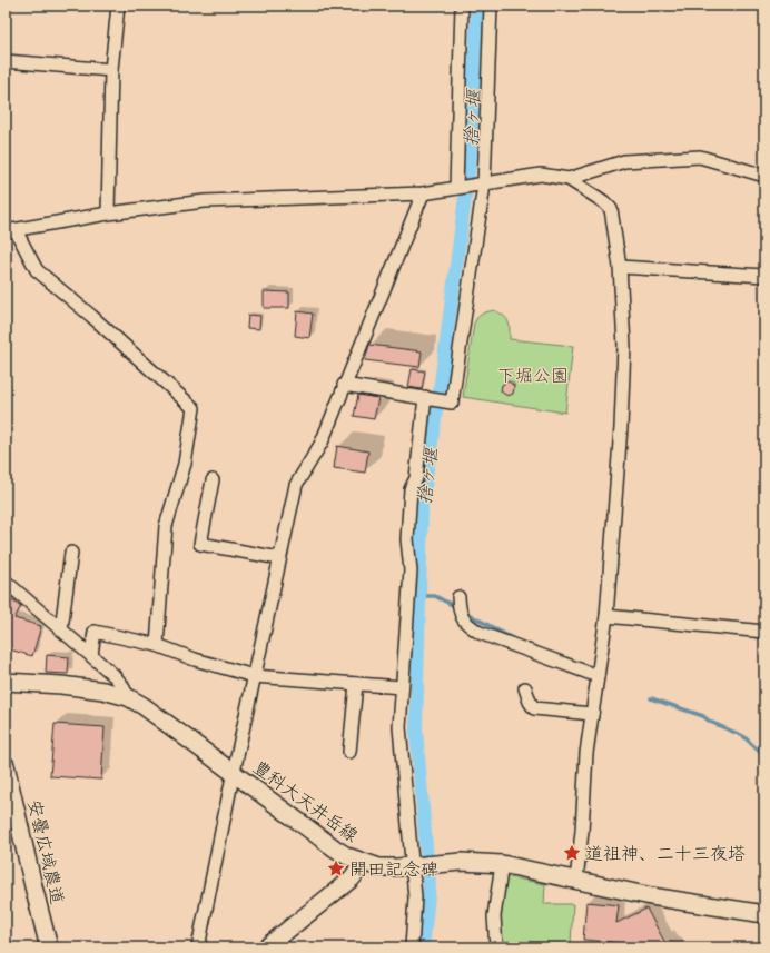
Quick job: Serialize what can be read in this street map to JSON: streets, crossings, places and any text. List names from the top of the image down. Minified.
{"streets":{"main road":["豊科大天井岳線","安曇広域農道"]},"water":["捨ヶ堰"],"parks":["下堀公園"],"places":{"place":["道祖神、二十三夜塔","開田記念碑"]}}
